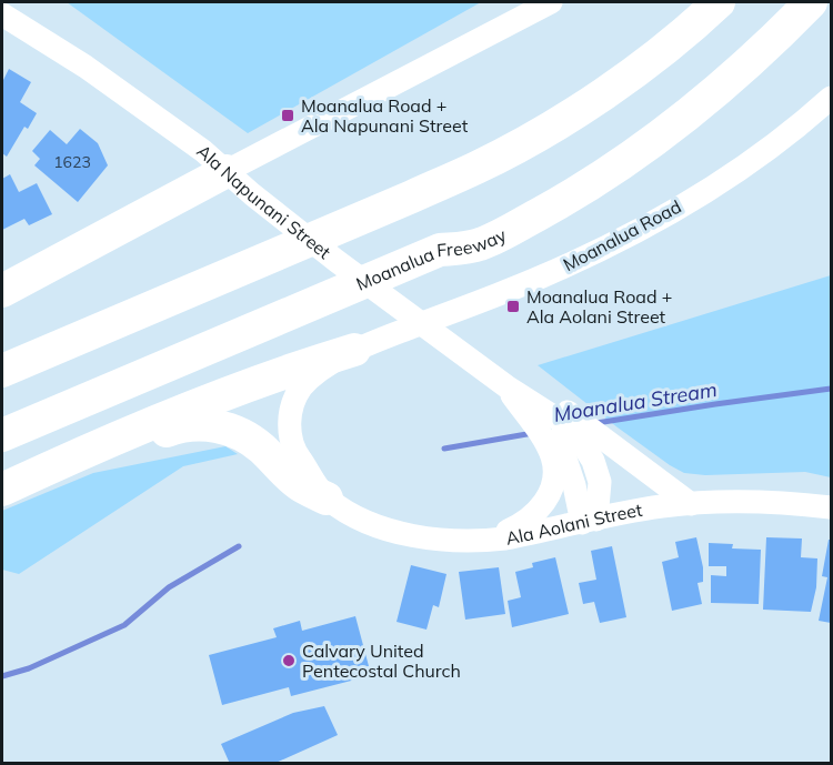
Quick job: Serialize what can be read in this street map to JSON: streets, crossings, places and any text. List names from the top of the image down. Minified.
{"streets":{"highway":["Moanalua Freeway"],"street":["Ala Napunani Street","Moanalua Road","Ala Aolani Street"]},"crossings":[["Ala Napunani Street","Ala Aolani Street"],["Moanalua Road","Ala Aolani Street"]],"water":["Moanalua Stream"],"places":{"transit":["Moanalua Road + Ala Napunani Street","Moanalua Road + Ala Aolani Street"],"other":["Calvary United Pentecostal Church"]},"house_numbers":["1623"]}
